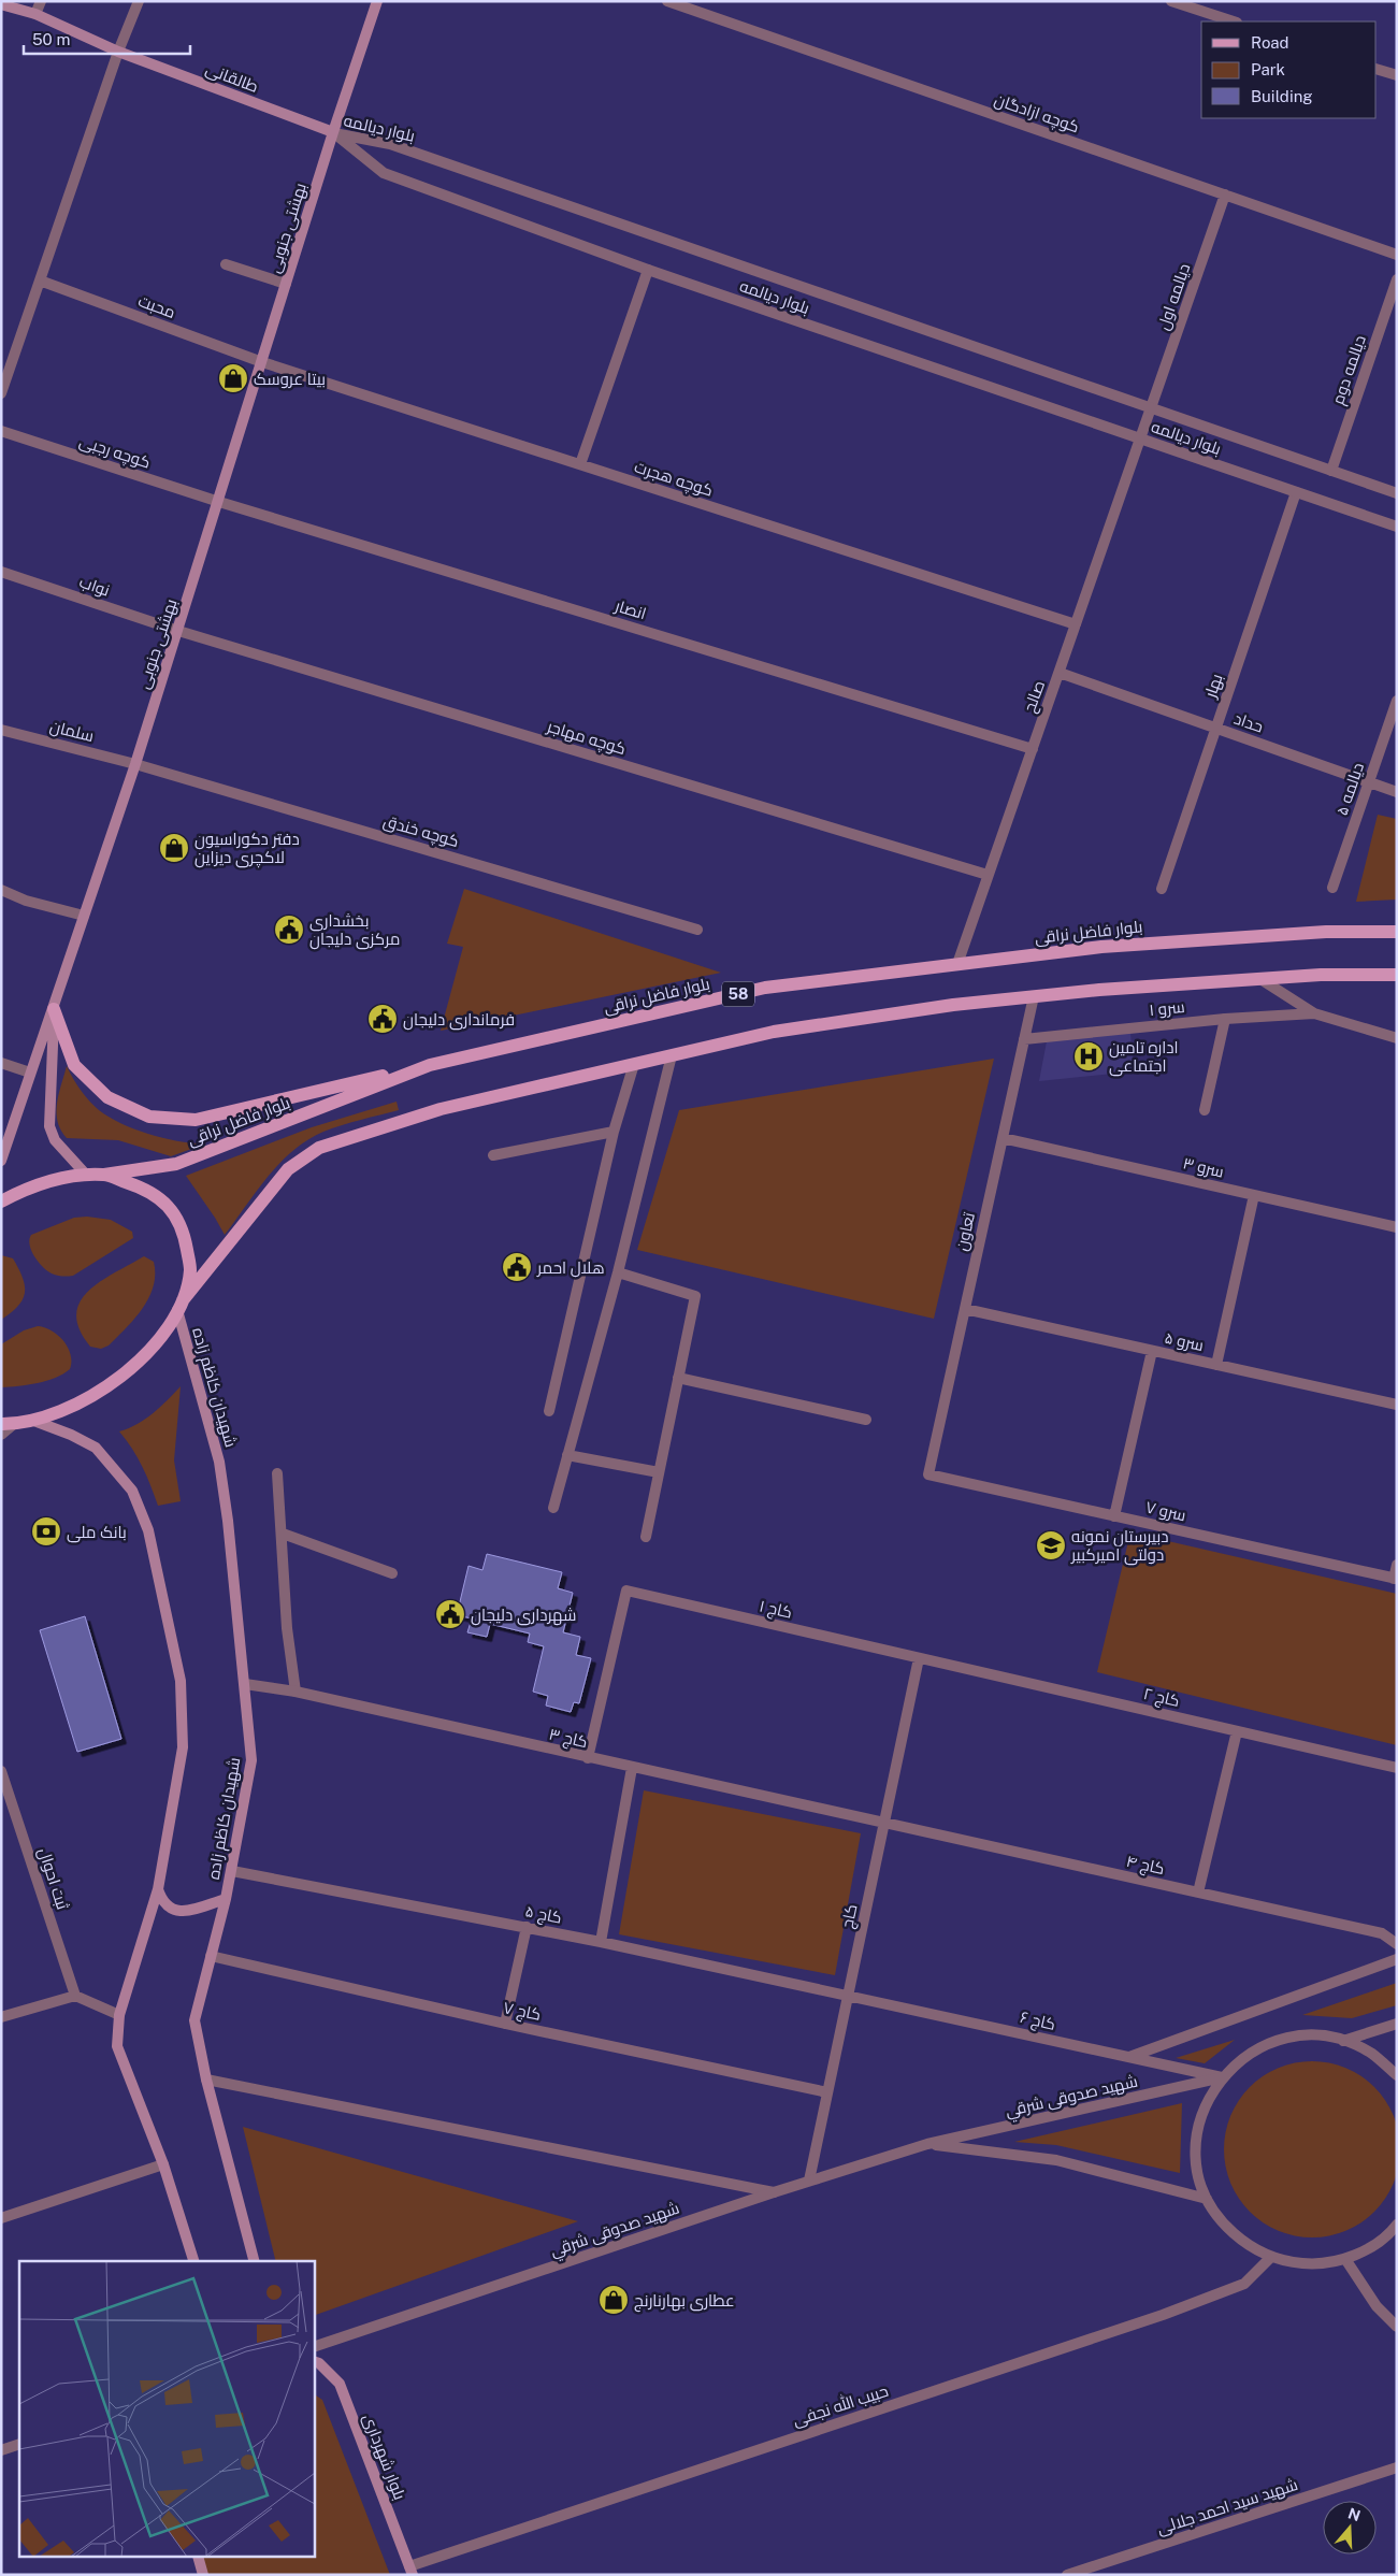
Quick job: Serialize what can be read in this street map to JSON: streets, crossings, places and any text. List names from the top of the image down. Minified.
{"streets":{"main road":["طالقانی","بهشتی جنوبی","بلوار فاضل نراقی","58","شهیدان کاظم زاده","بلوار شهرداری"],"street":["کوچه ازادگان","بلوار دیالمه","دیالمه اول","محبت","دیالمه دوم","کوچه رجبی","کوچه هجرت","نواب","انصار","بهار","صالح","حداد","سلمان","کوچه مهاجر","دیالمه ۵","کوچه خندق","سرو ۱","سرو ۳","تعاون","سرو ۵","سرو ۷","کاج ۱","کاج ۲","کاج ۳","کاج ۴","ثبت احوال","کاج ۵","کاج","کاج ۷","کاج ۶","شهید صدوقی شرقي","حبیب الله نجفی","شهید سید احمد جلالی"]},"crossings":[["طالقانی","بلوار دیالمه"],["طالقانی","بهشتی جنوبی"],["کوچه ازادگان","دیالمه اول"],["بلوار دیالمه","بهشتی جنوبی"],["بلوار دیالمه","دیالمه اول"],["بلوار دیالمه","دیالمه دوم"],["بلوار دیالمه","بهار"],["بلوار دیالمه","صالح"],["بهشتی جنوبی","محبت"],["بهشتی جنوبی","کوچه رجبی"],["بهشتی جنوبی","کوچه هجرت"],["بهشتی جنوبی","نواب"],["بهشتی جنوبی","انصار"],["بهشتی جنوبی","سلمان"],["بهشتی جنوبی","کوچه مهاجر"],["بهشتی جنوبی","کوچه خندق"],["دیالمه اول","صالح"],["محبت","کوچه هجرت"],["کوچه رجبی","انصار"],["کوچه هجرت","صالح"],["نواب","کوچه مهاجر"],["انصار","صالح"],["بهار","حداد"],["صالح","حداد"],["صالح","کوچه مهاجر"],["صالح","بلوار فاضل نراقی"],["حداد","دیالمه ۵"],["سلمان","کوچه خندق"],["سرو ۱","تعاون"],["سرو ۳","تعاون"],["تعاون","سرو ۵"],["تعاون","سرو ۷"],["شهیدان کاظم زاده","کاج ۳"],["شهیدان کاظم زاده","کاج ۵"],["شهیدان کاظم زاده","کاج ۷"],["کاج ۱","کاج ۲"],["کاج ۱","کاج ۳"],["کاج ۱","کاج"],["کاج ۲","کاج"],["کاج ۳","کاج ۴"],["کاج ۳","کاج"],["کاج ۴","کاج"],["کاج ۵","کاج"],["کاج ۵","کاج ۶"],["کاج","کاج ۷"],["کاج","کاج ۶"],["کاج","شهید صدوقی شرقي"],["کاج ۶","شهید صدوقی شرقي"],["حبیب الله نجفی","بلوار شهرداری"]],"places":{"shop":["بیتا عروسک","دفتر دکوراسیون لاکچری دیزاین","عطاری بهارنارنج"],"public building":["بخشداری مرکزی دلیجان","فرمانداری دلیجان","هلال احمر","شهرداری دلیجان"],"hospital":["اداره تامین اجتماعی"],"bank":["بانک ملی"],"school or university":["دبیرستان نمونه دولتی امیرکبیر"]},"legend":["Road","Park","Building"],"scale_bar":"50 m","north":"top"}
